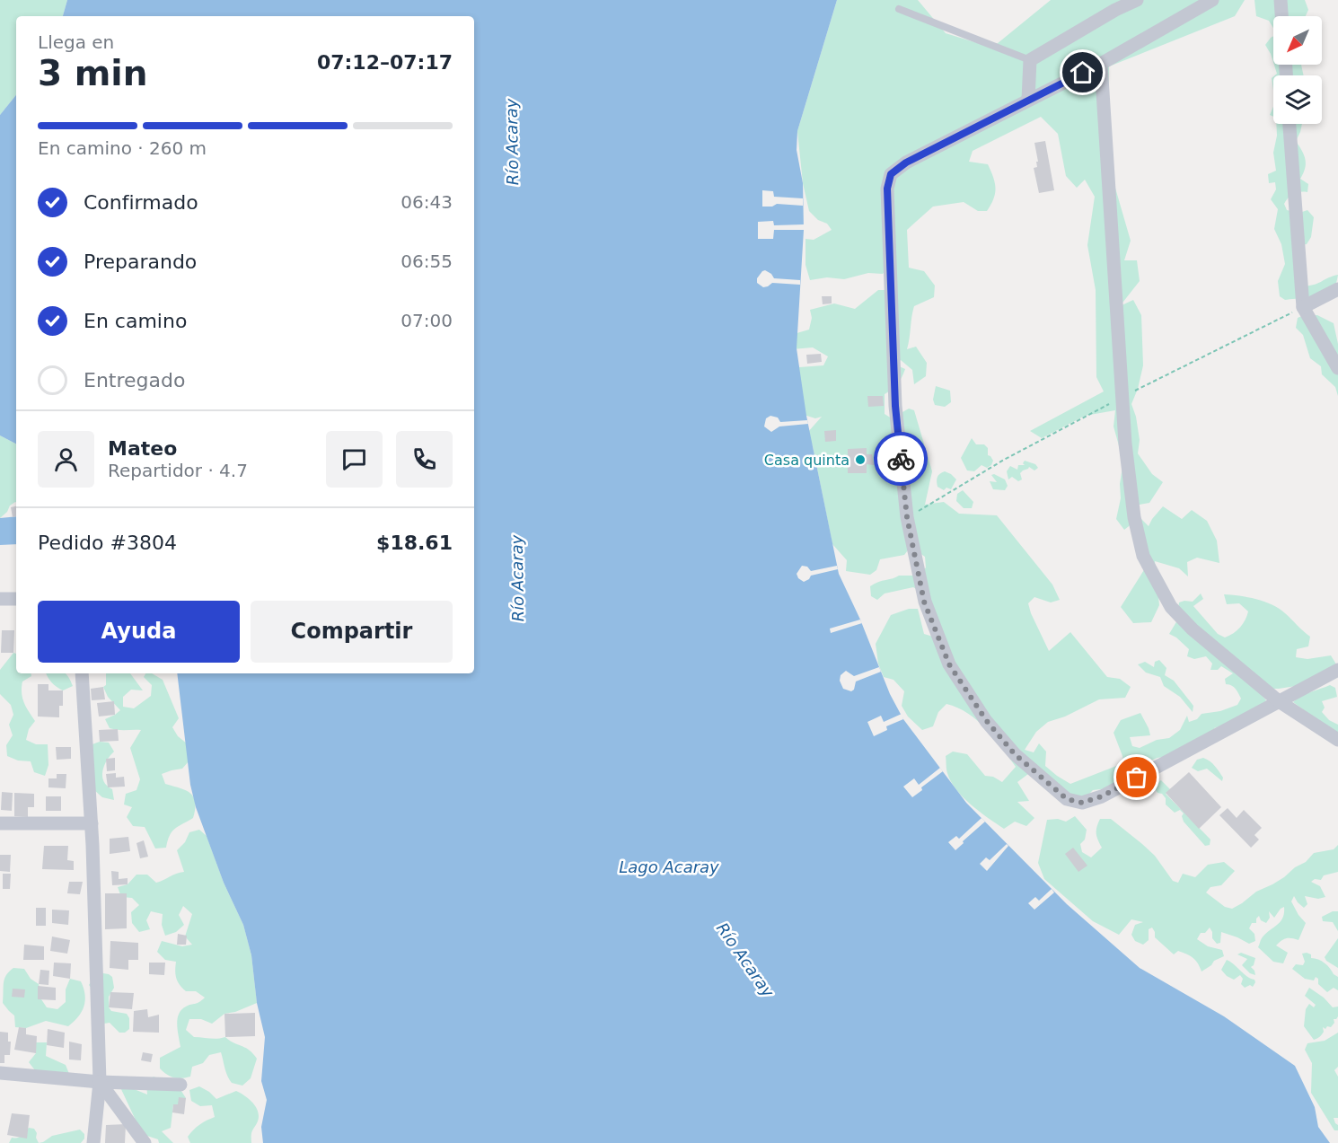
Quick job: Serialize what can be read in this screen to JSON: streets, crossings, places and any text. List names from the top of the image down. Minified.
{"water":["Río Acaray","Lago Acaray"],"places":["Casa quinta"],"north":"bottom left","page":{"heading":["3 min","Llega en","07:12–07:17"],"panel":["Mateo","Repartidor · 4.7","Pedido #3804","$18.61"],"bar":"En camino · 260 m","list":[["Confirmado","06:43"],["Preparando","06:55"],["En camino","07:00"],"Entregado"],"buttons":["Ayuda","Compartir"]}}
